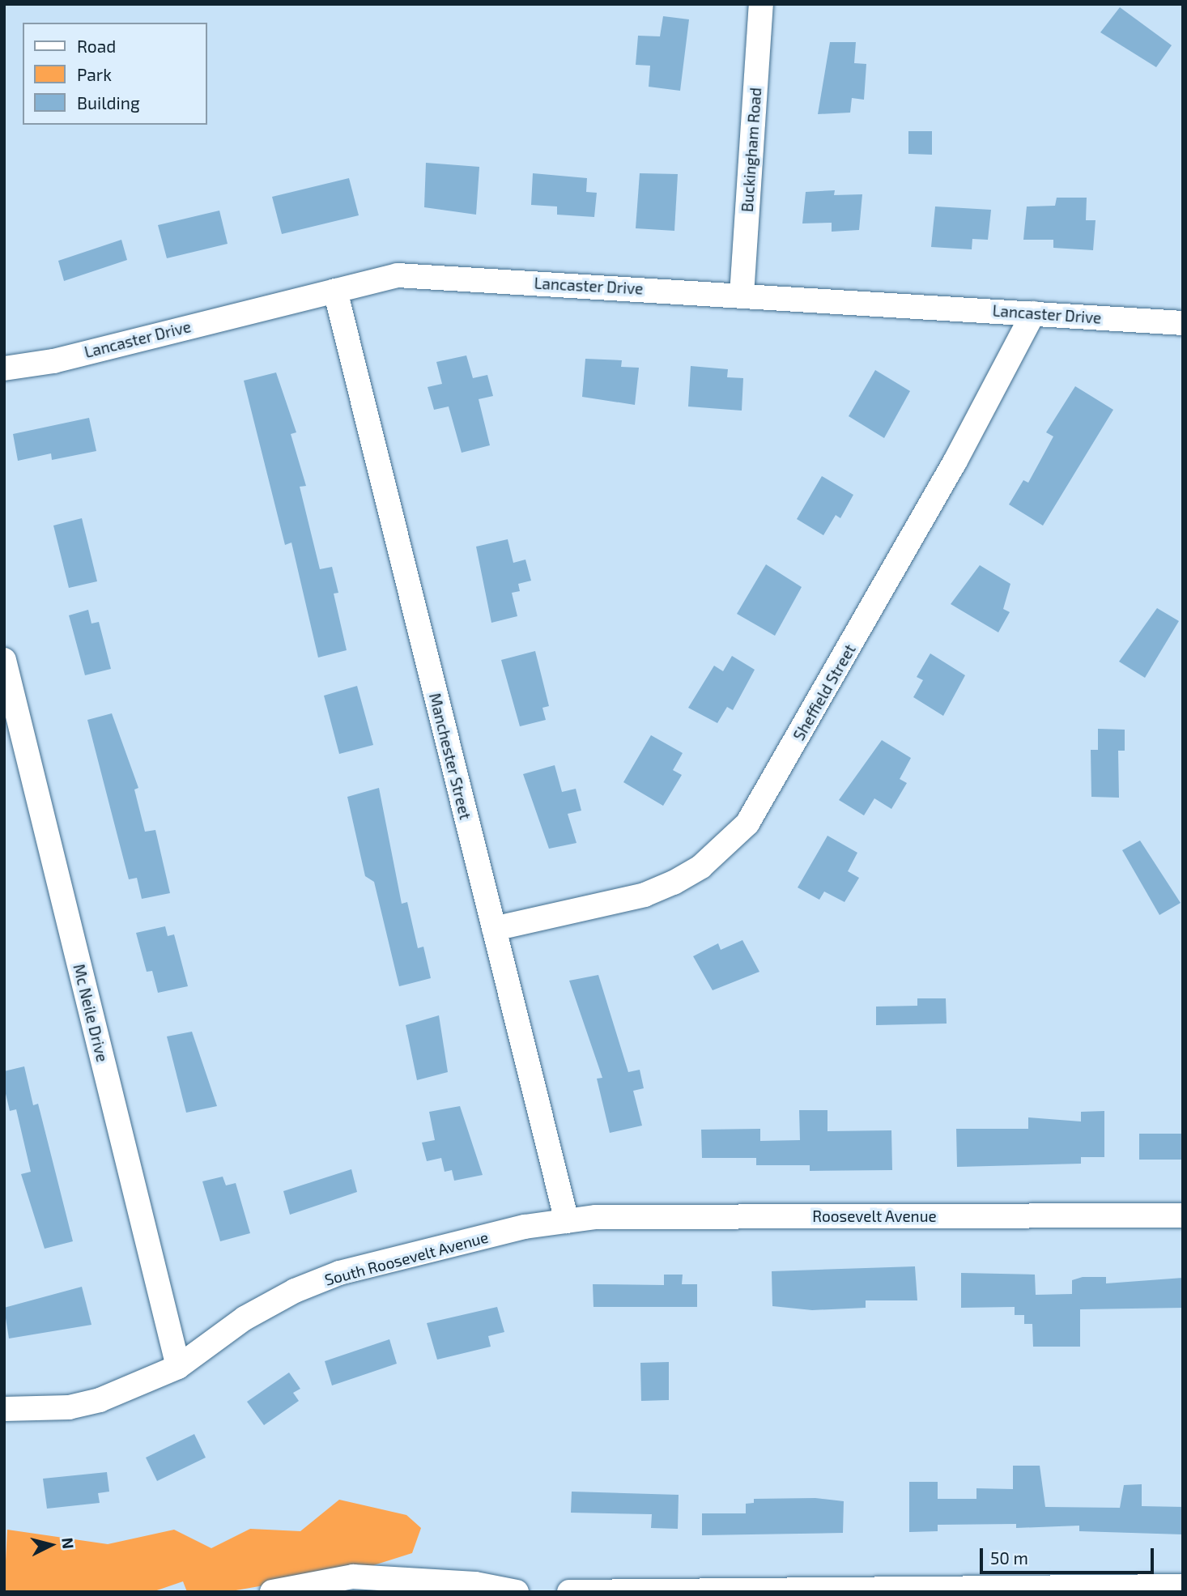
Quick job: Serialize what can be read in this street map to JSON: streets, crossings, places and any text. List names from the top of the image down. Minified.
{"streets":{"street":["Buckingham Road","Lancaster Drive","Sheffield Street","Manchester Street","Mc Neile Drive","Roosevelt Avenue","South Roosevelt Avenue"]},"crossings":[["Buckingham Road","Lancaster Drive"],["Lancaster Drive","Sheffield Street"],["Lancaster Drive","Manchester Street"],["Sheffield Street","Manchester Street"],["Manchester Street","Roosevelt Avenue"],["Manchester Street","South Roosevelt Avenue"],["Mc Neile Drive","South Roosevelt Avenue"],["Roosevelt Avenue","South Roosevelt Avenue"]],"legend":["Road","Park","Building"],"scale_bar":"50 m","north":"right"}
